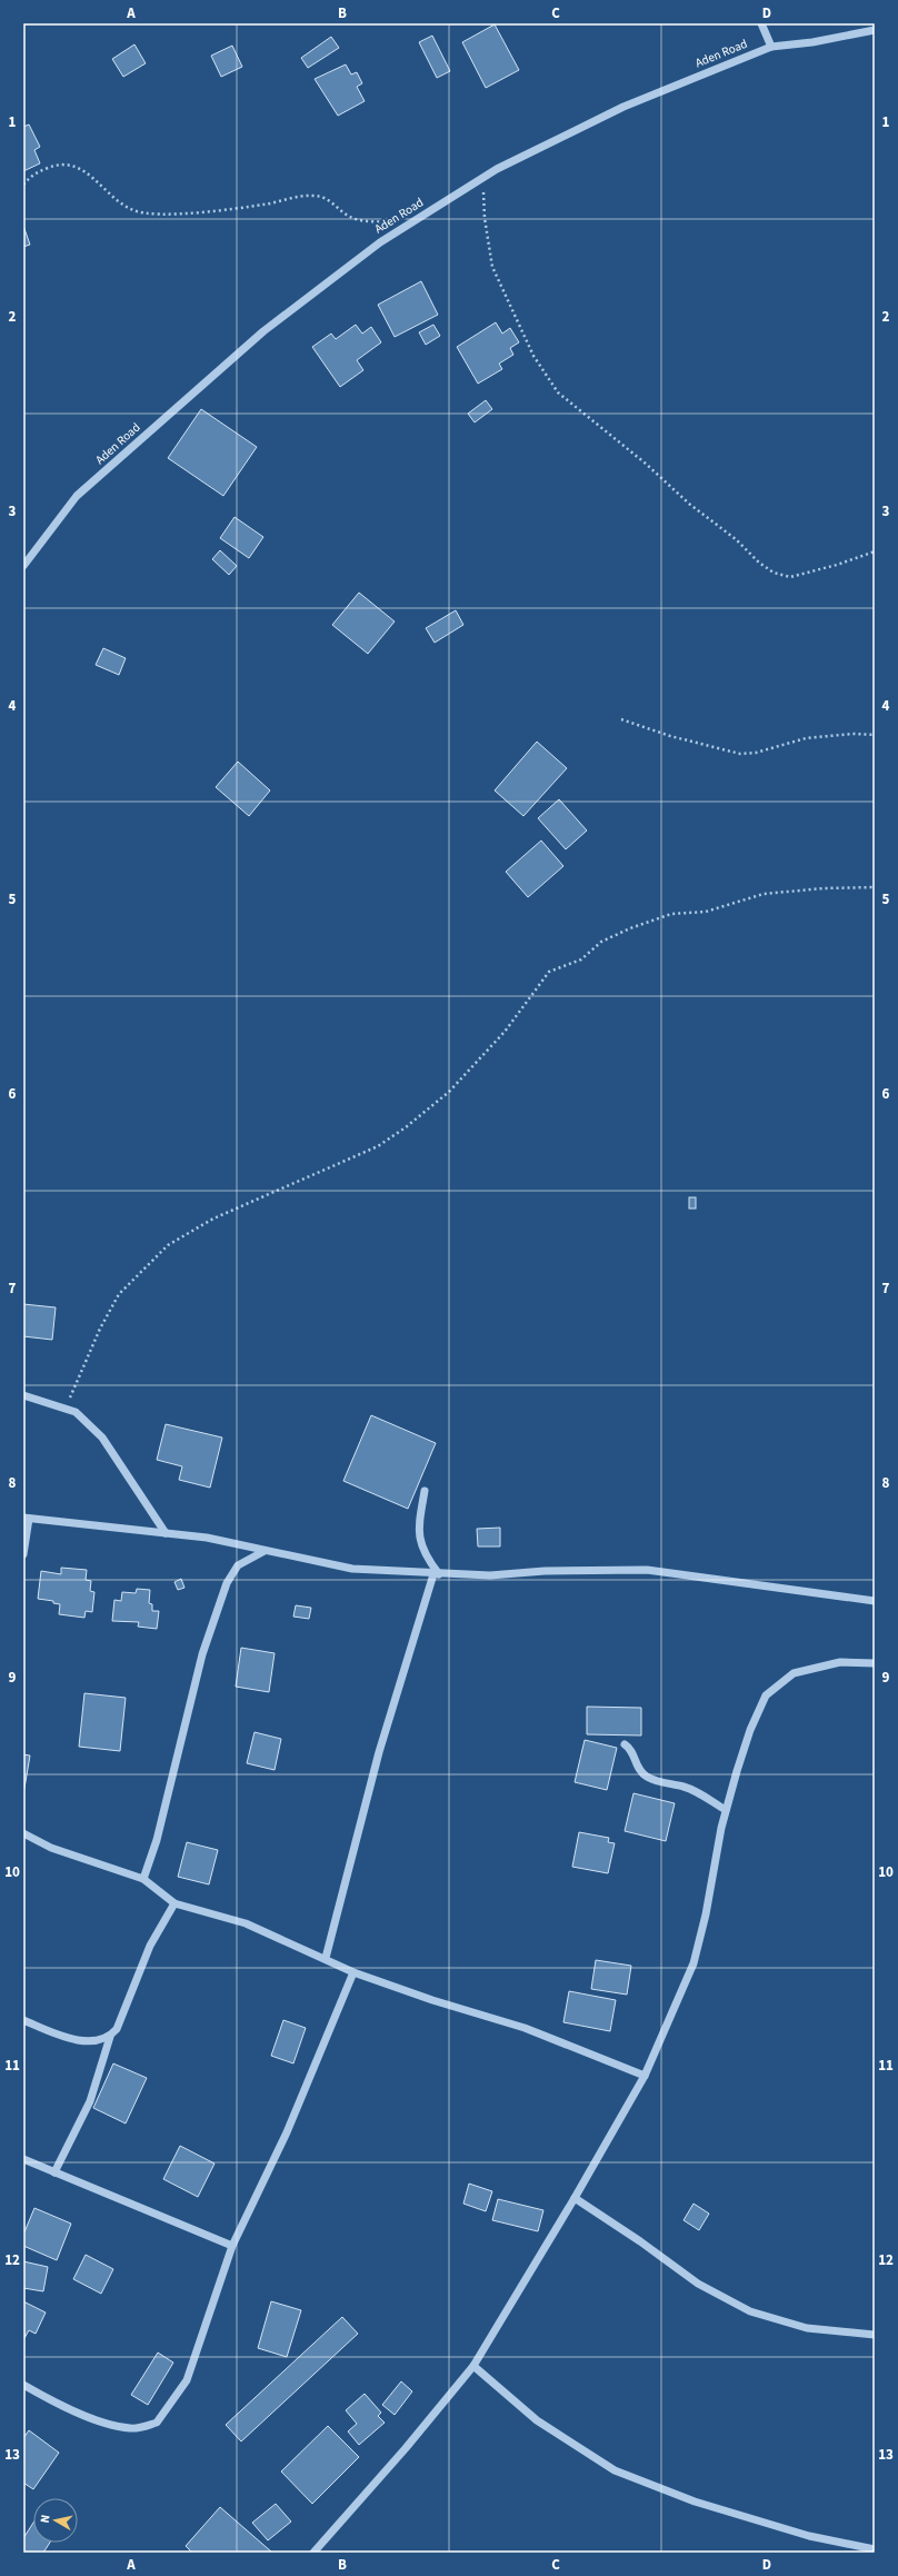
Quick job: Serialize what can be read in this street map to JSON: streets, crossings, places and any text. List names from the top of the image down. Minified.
{"streets":{"street":["Aden Road"]},"north":"left","grid":{"columns":["A","B","C","D"],"rows":["1","2","3","4","5","6","7","8","9","10","11","12","13"]}}
